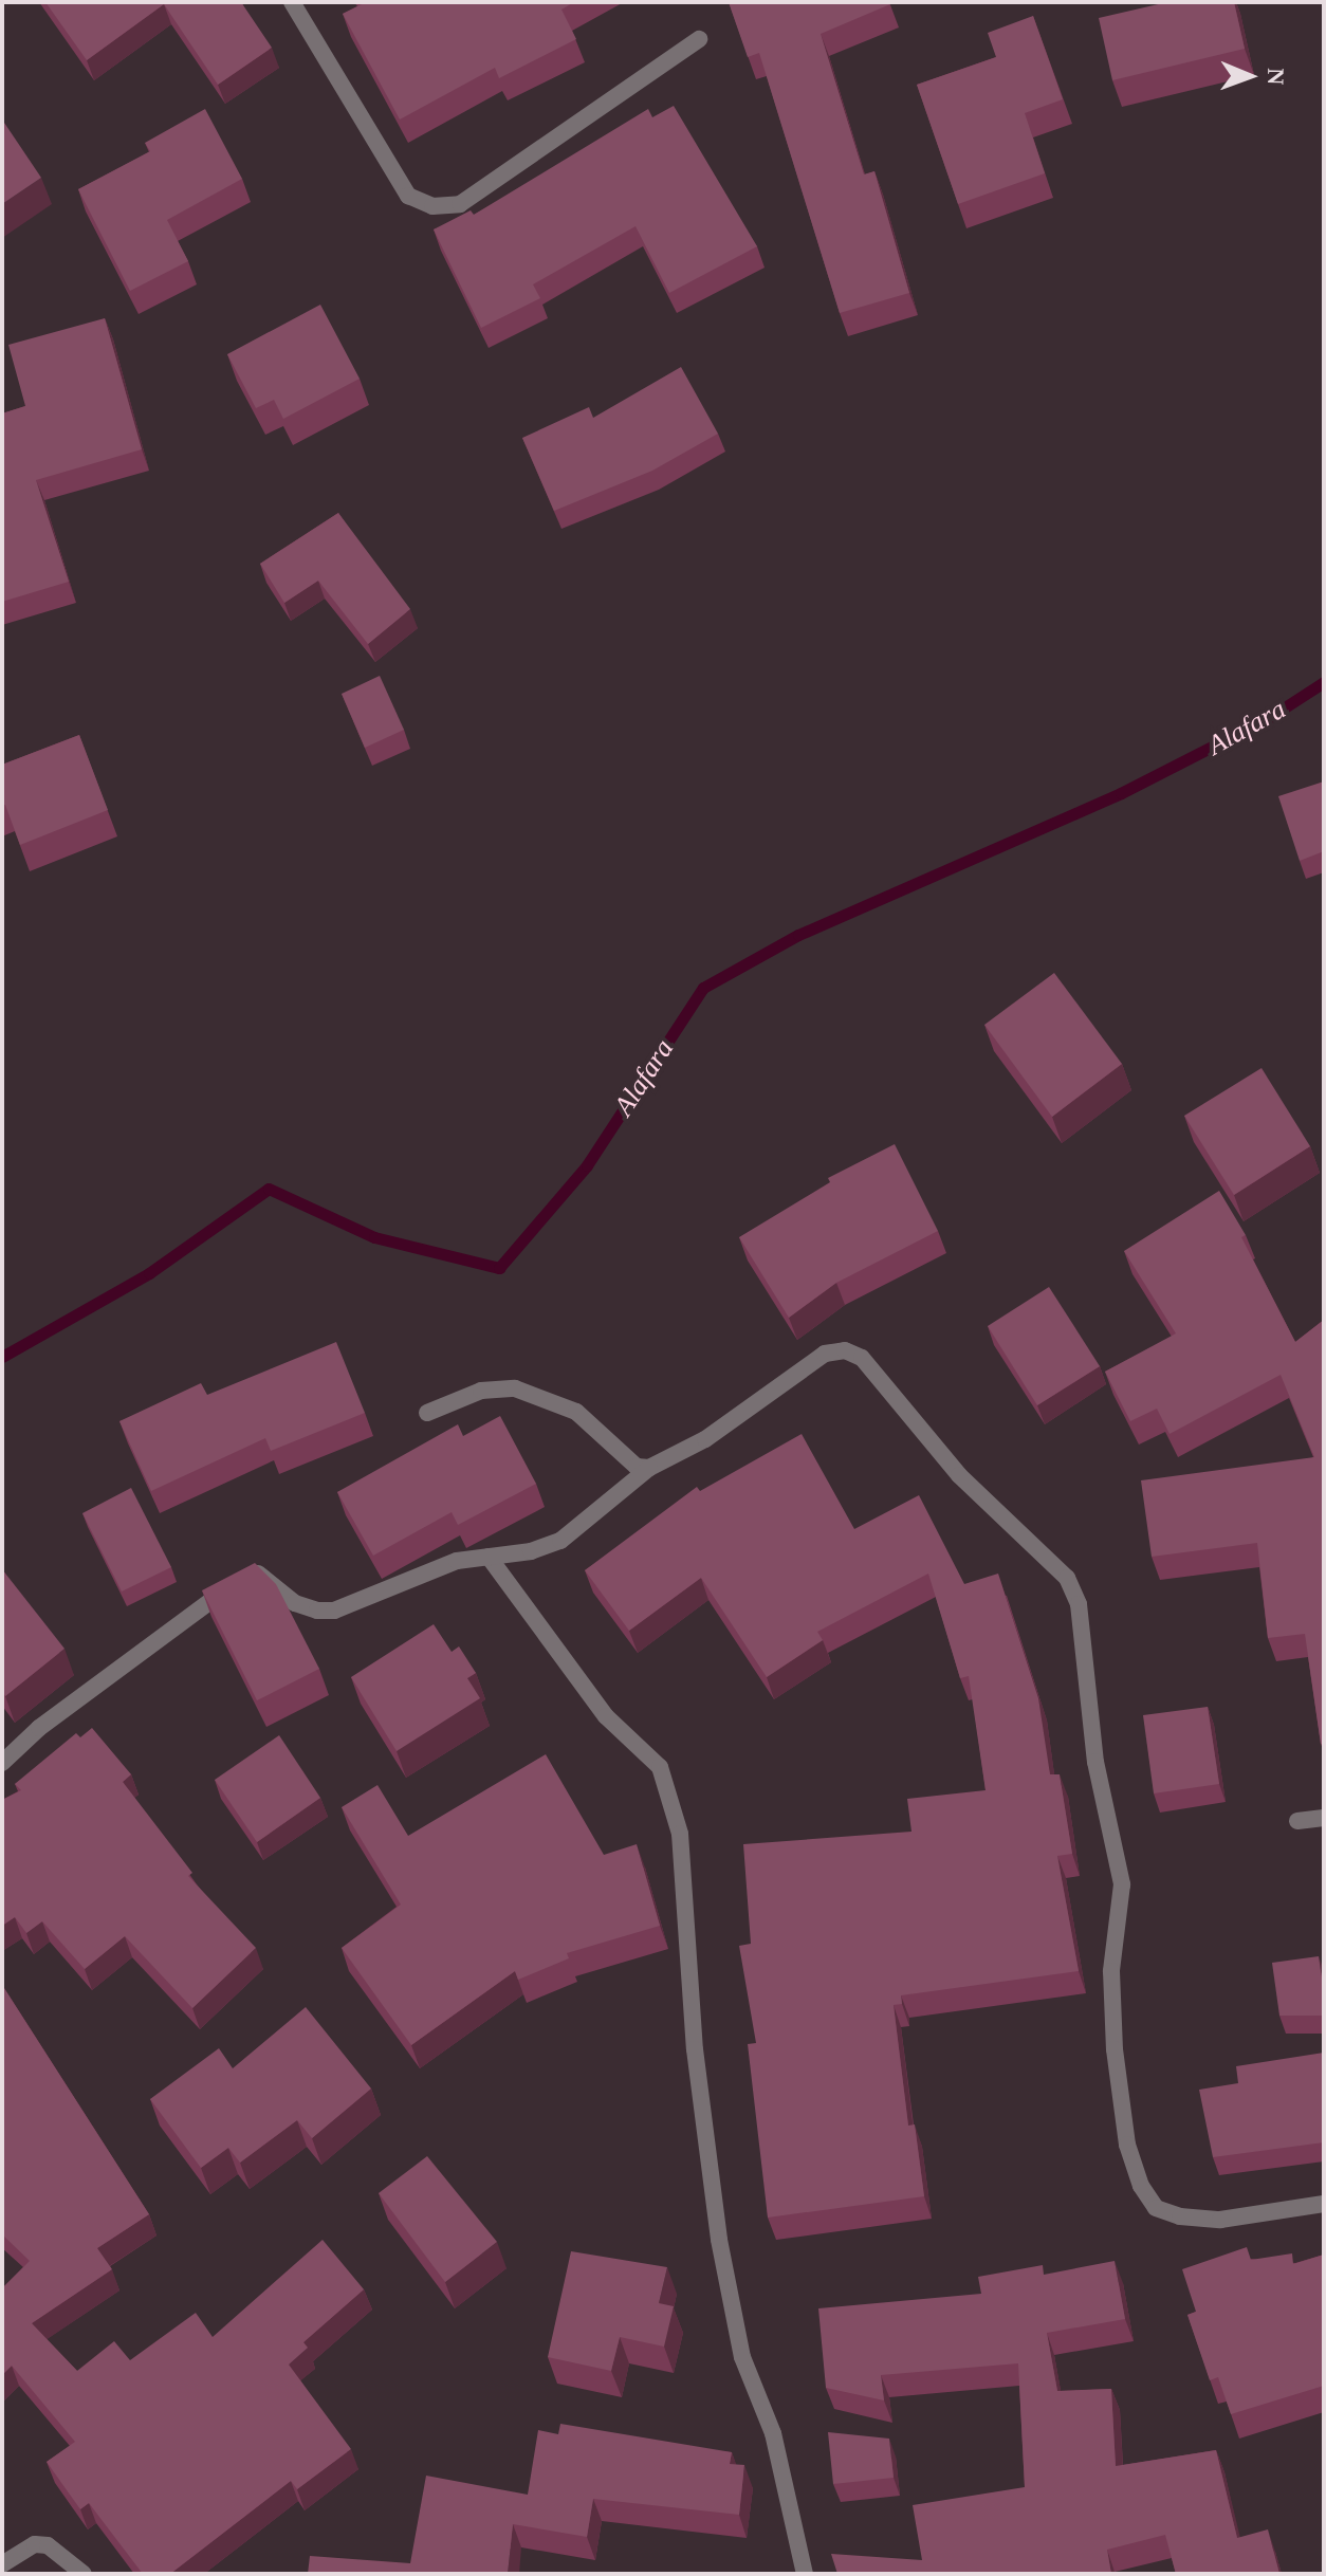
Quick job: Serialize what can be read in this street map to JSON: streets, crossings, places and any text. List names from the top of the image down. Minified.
{"water":["Alafara"],"north":"right"}
